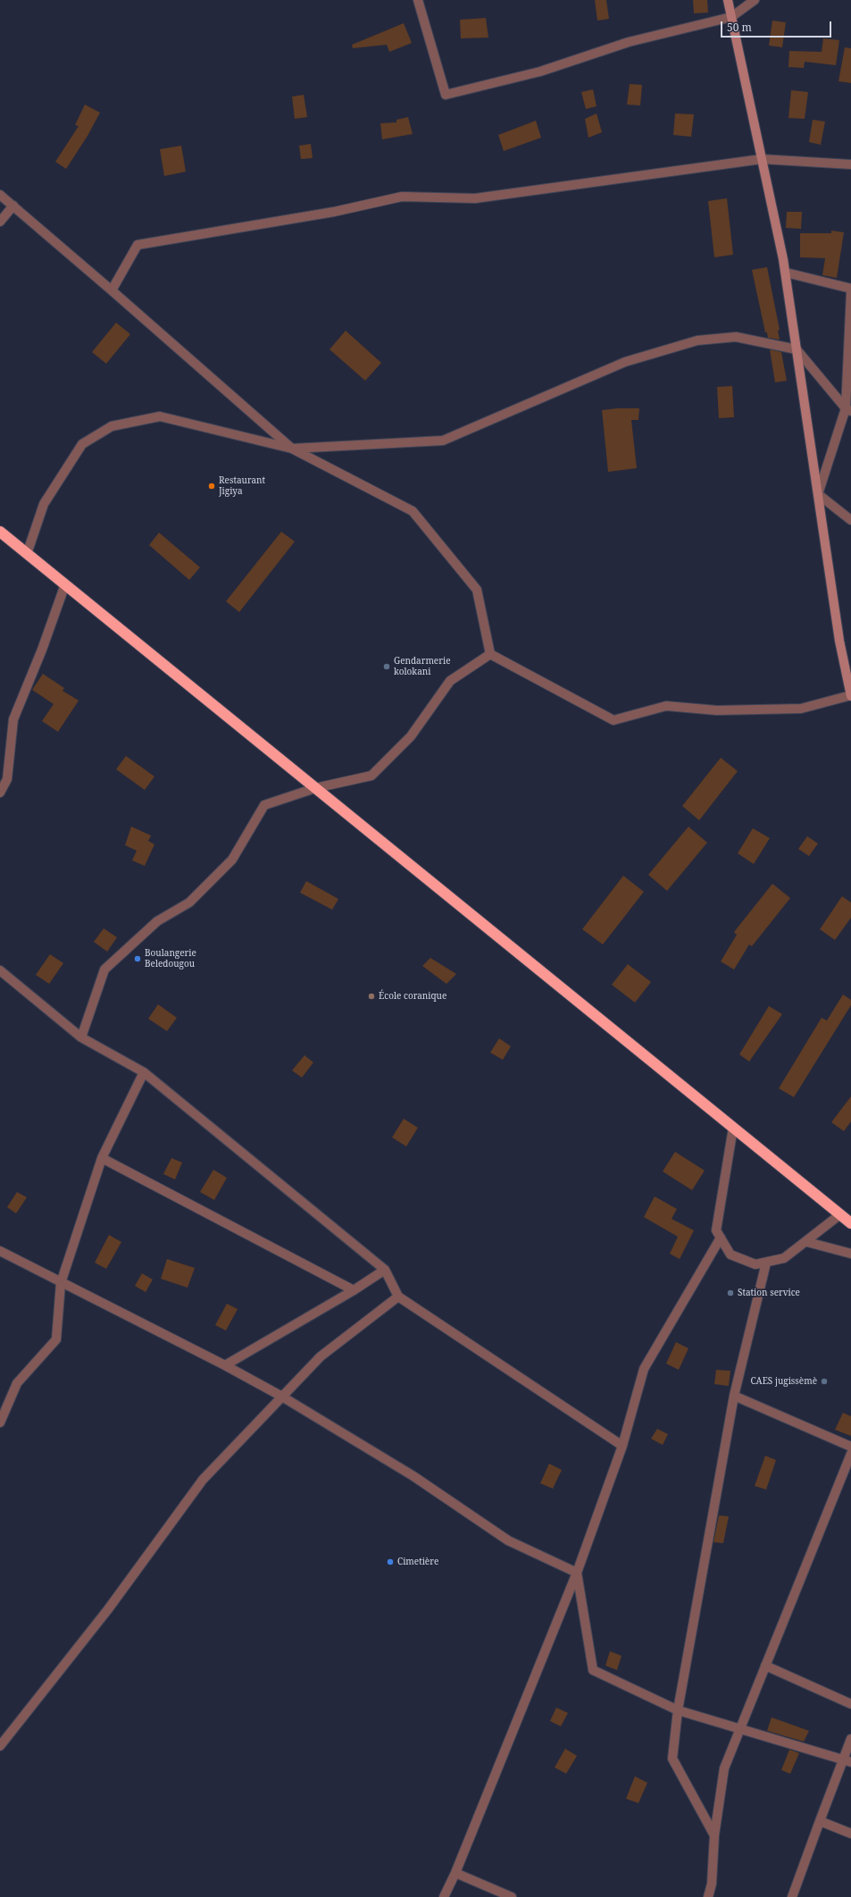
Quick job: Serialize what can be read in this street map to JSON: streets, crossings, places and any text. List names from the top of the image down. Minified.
{"places":["Restaurant Jigiya","Gendarmerie kolokani","Boulangerie Beledougou","École coranique","Station service","CAES jugissèmè","Cimetière"],"scale_bar":"50 m"}
